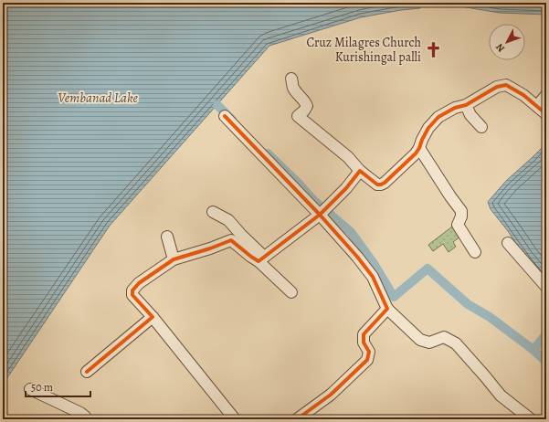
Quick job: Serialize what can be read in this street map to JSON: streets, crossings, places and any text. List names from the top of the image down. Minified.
{"water":["Vembanad Lake"],"places":{"church":["Cruz Milagres Church Kurishingal palli"]},"scale_bar":"50 m","north":"bottom left"}
